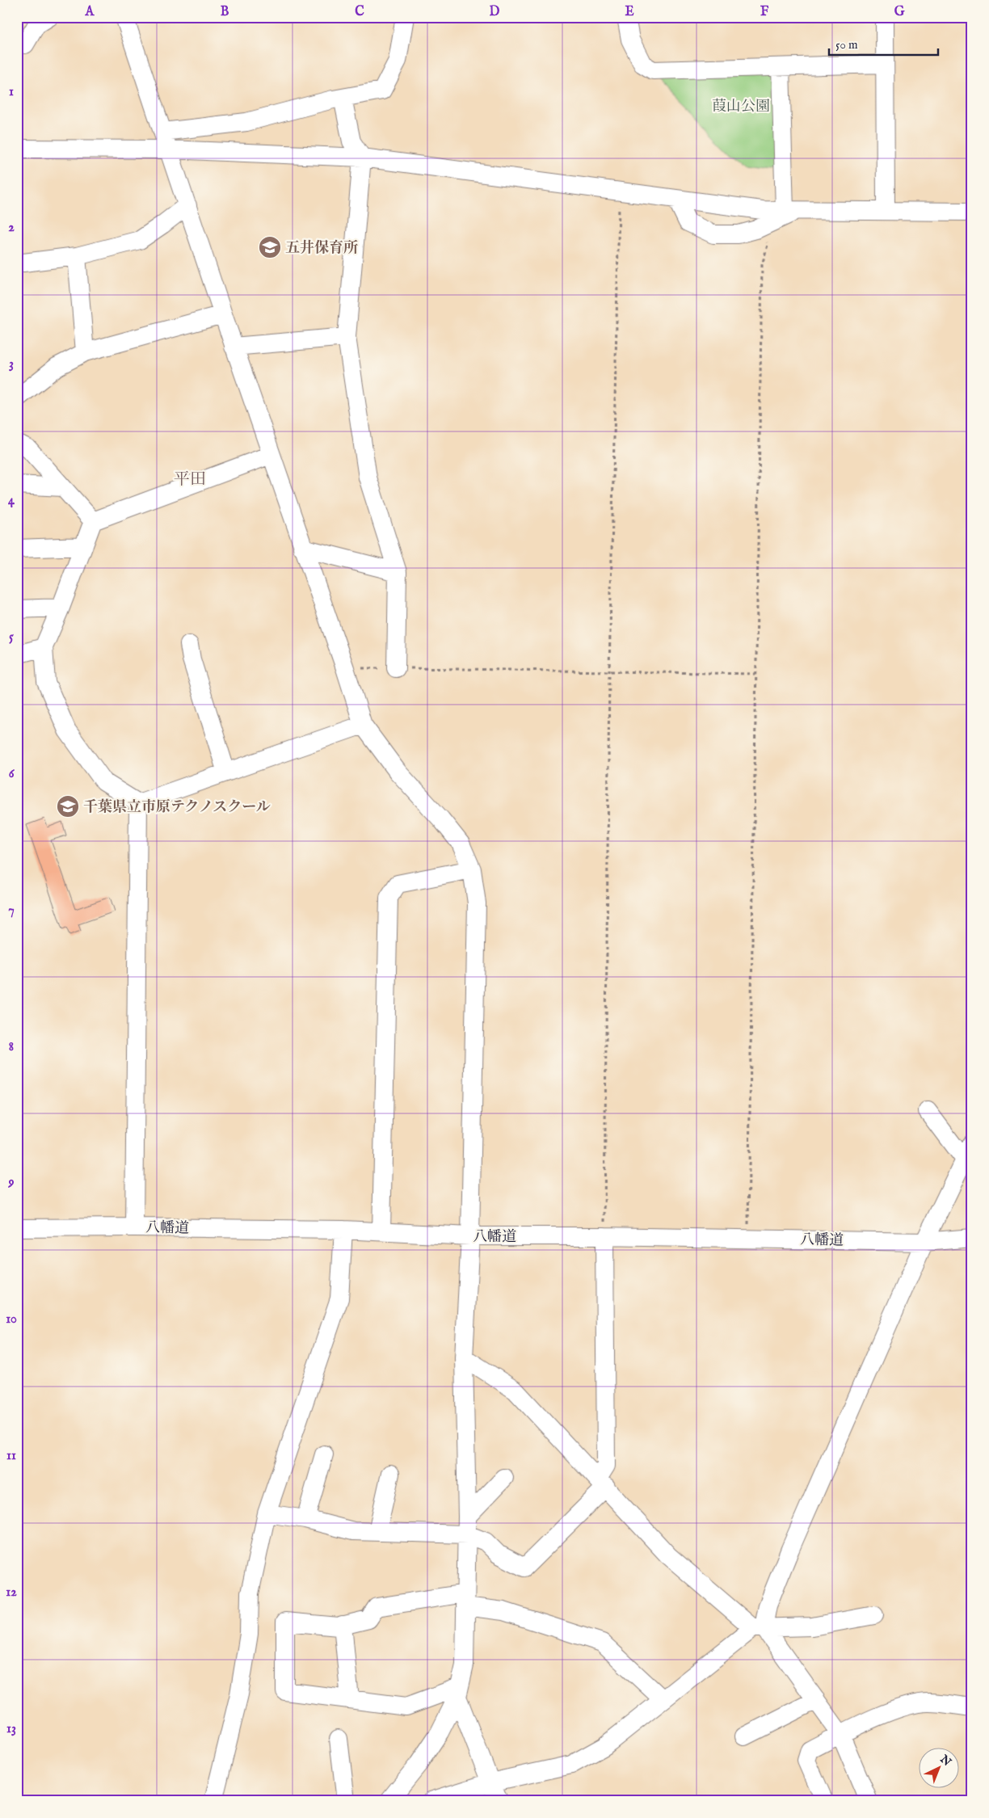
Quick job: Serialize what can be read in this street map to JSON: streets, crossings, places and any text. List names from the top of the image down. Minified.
{"streets":{"street":["八幡道"]},"districts":["平田"],"parks":["葭山公園"],"places":{"school or university":["五井保育所","千葉県立市原テクノスクール"]},"scale_bar":"50 m","north":"top right","grid":{"columns":["A","B","C","D","E","F","G"],"rows":["1","2","3","4","5","6","7","8","9","10","11","12","13"]}}
